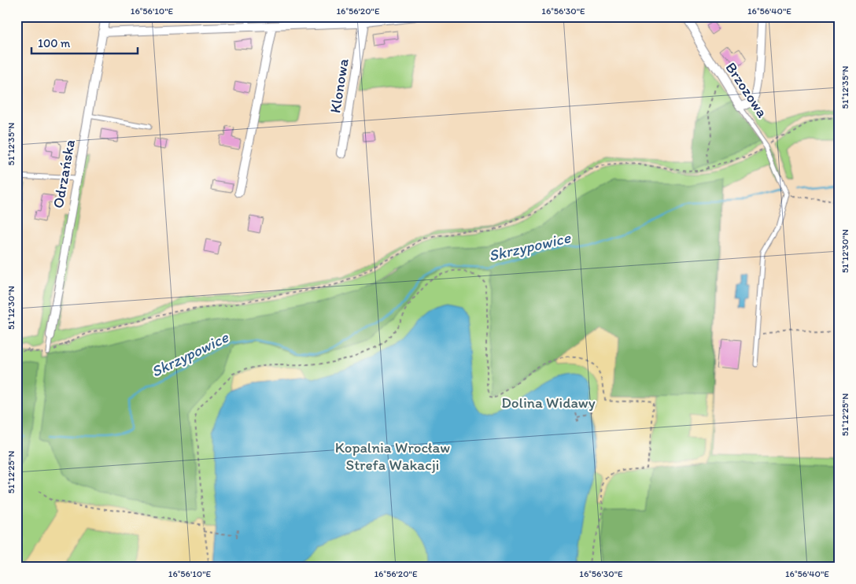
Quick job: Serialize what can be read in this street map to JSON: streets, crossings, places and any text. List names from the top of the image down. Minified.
{"streets":{"street":["Klonowa","Brzozowa","Odrzańska"]},"water":["Skrzypowice"],"parks":["Dolina Widawy","Kopalnia Wrocław Strefa Wakacji"],"scale_bar":"100 m","coordinates":["16°56'10\"E","16°56'20\"E","16°56'30\"E","16°56'40\"E","51°12'35\"N","51°12'30\"N","51°12'25\"N"]}
